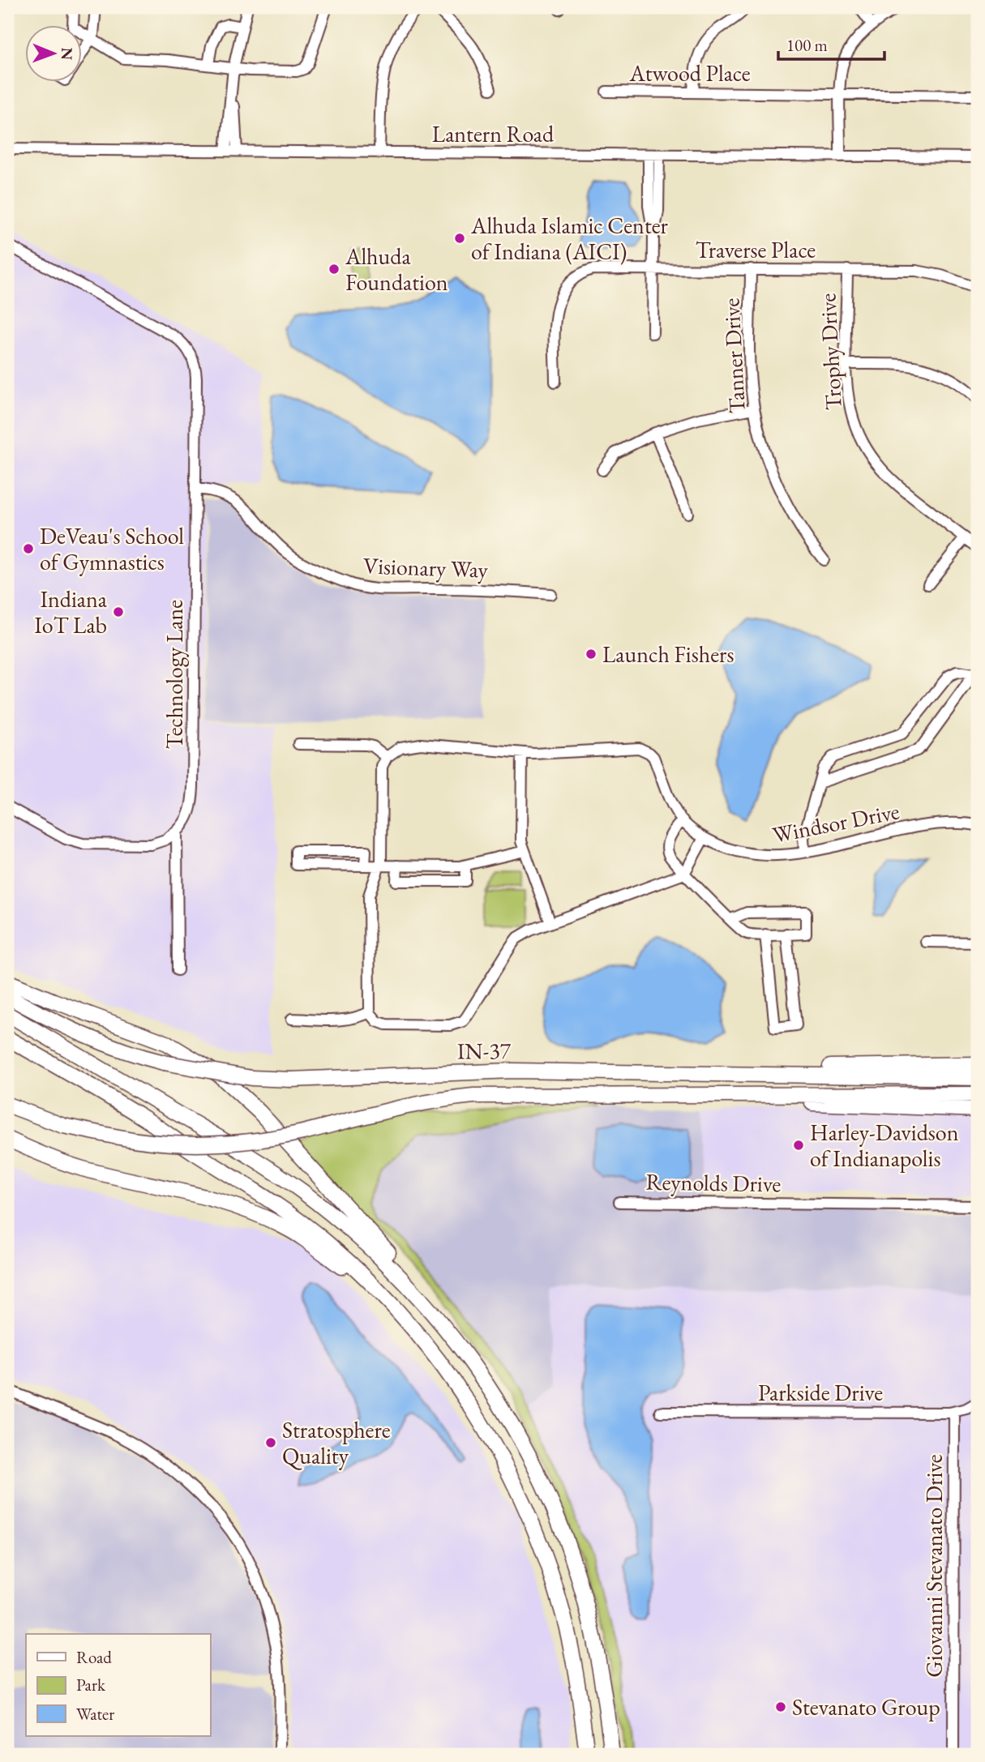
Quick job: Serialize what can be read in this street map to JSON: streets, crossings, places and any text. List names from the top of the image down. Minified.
{"streets":{"highway":["IN-37"],"street":["Atwood Place","Lantern Road","Traverse Place","Trophy Drive","Tanner Drive","Visionary Way","Technology Lane","Windsor Drive","Reynolds Drive","Parkside Drive","Giovanni Stevanato Drive"]},"crossings":[["Traverse Place","Trophy Drive"],["Traverse Place","Tanner Drive"],["Visionary Way","Technology Lane"],["Parkside Drive","Giovanni Stevanato Drive"]],"places":["Alhuda Islamic Center of Indiana (AICI)","Alhuda Foundation","DeVeau's School of Gymnastics","Indiana IoT Lab","Launch Fishers","Harley-Davidson of Indianapolis","Stratosphere Quality","Stevanato Group"],"legend":["Road","Park","Water"],"scale_bar":"100 m","north":"right"}
